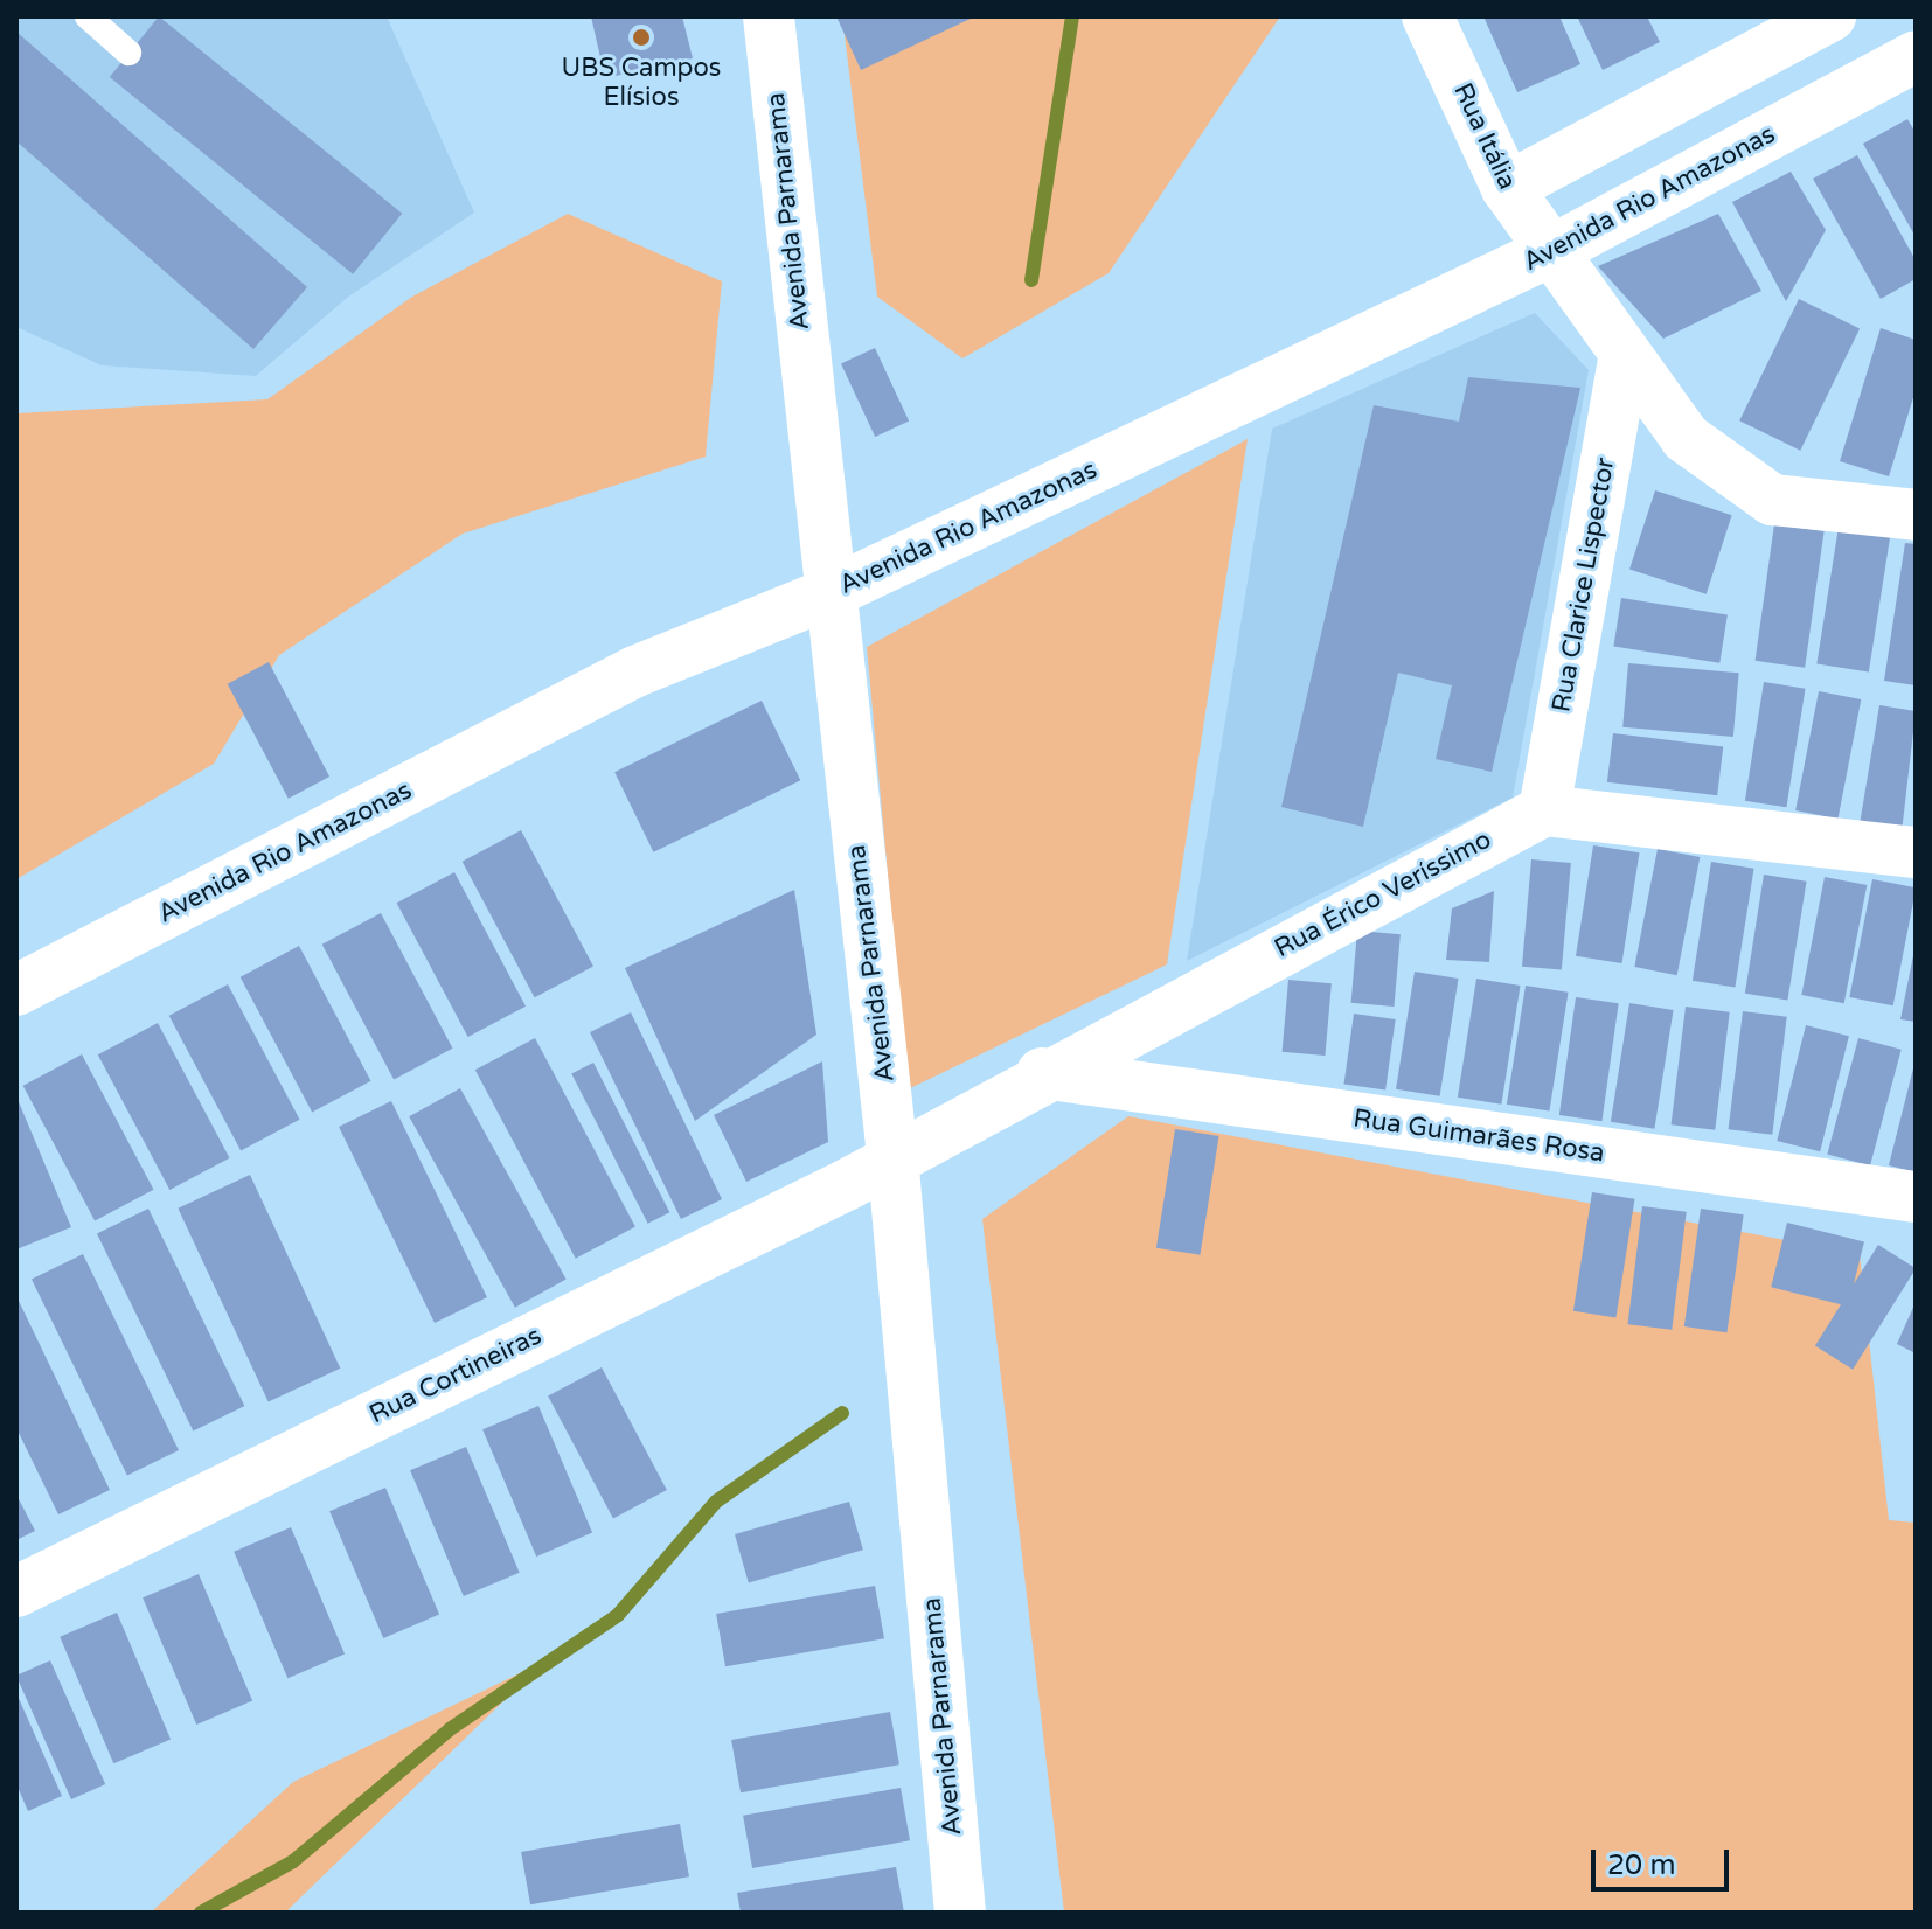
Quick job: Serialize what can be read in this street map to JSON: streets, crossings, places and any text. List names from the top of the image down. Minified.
{"streets":{"street":["Rua Itália","Avenida Rio Amazonas","Avenida Parnarama","Rua Clarice Lispector","Rua Érico Veríssimo","Rua Guimarães Rosa","Rua Cortineiras"]},"crossings":[["Rua Itália","Avenida Rio Amazonas"],["Rua Itália","Rua Clarice Lispector"],["Avenida Rio Amazonas","Avenida Parnarama"],["Avenida Parnarama","Rua Érico Veríssimo"],["Avenida Parnarama","Rua Cortineiras"],["Rua Clarice Lispector","Rua Érico Veríssimo"],["Rua Érico Veríssimo","Rua Guimarães Rosa"],["Rua Érico Veríssimo","Rua Cortineiras"]],"places":["UBS Campos Elísios"],"scale_bar":"20 m"}
